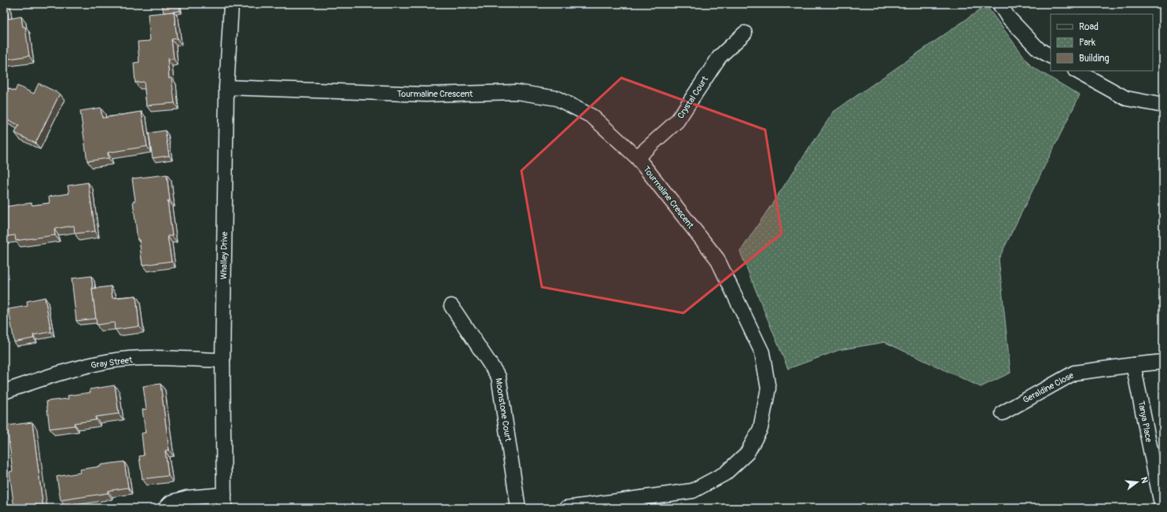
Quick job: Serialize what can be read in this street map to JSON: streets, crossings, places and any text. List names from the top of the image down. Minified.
{"streets":{"street":["Tourmaline Crescent","Crystal Court","Whalley Drive","Gray Street","Geraldine Close","Moonstone Court","Tanya Place"]},"crossings":[["Tourmaline Crescent","Crystal Court"],["Tourmaline Crescent","Whalley Drive"],["Whalley Drive","Gray Street"],["Geraldine Close","Tanya Place"]],"legend":["Road","Park","Building"],"north":"right"}
